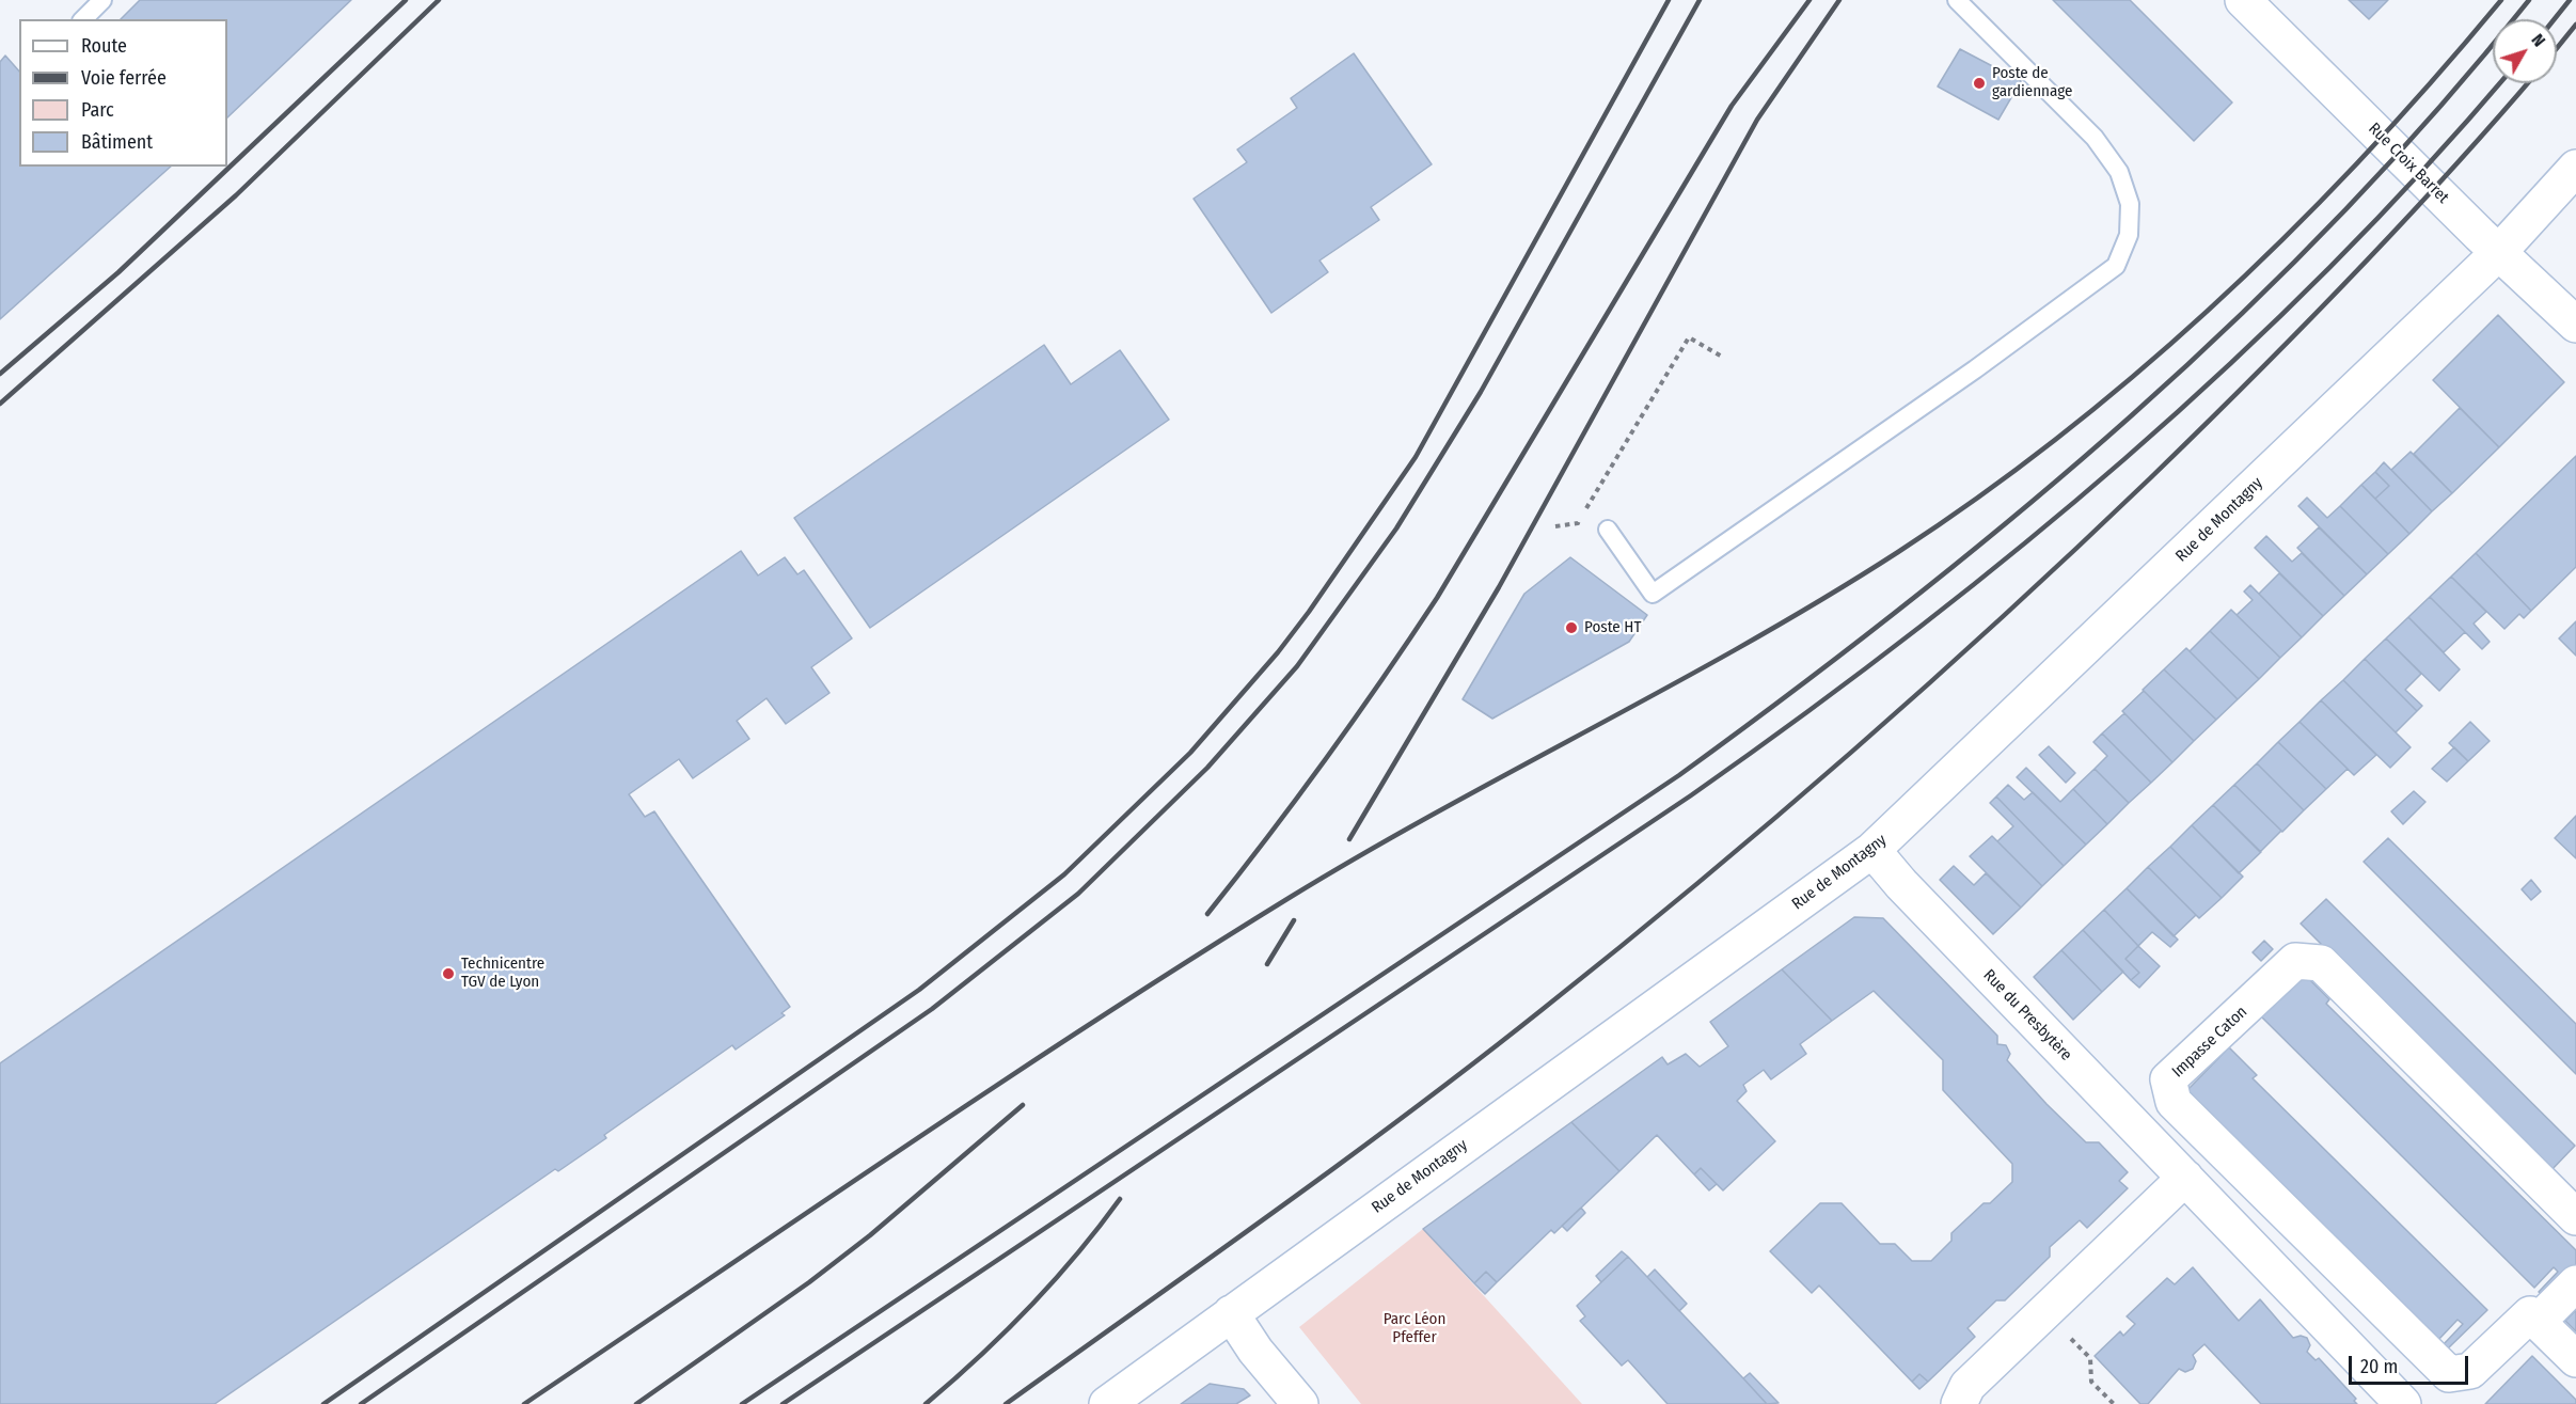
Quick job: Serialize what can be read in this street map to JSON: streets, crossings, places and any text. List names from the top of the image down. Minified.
{"streets":{"street":["Rue Croix Barret","Rue de Montagny","Rue du Presbytère","Impasse Caton"]},"crossings":[["Rue Croix Barret","Rue de Montagny"],["Rue de Montagny","Rue du Presbytère"]],"parks":["Parc Léon Pfeffer"],"places":["Poste de gardiennage","Poste HT","Technicentre TGV de Lyon"],"legend":["Route","Voie ferrée","Parc","Bâtiment"],"scale_bar":"20 m","north":"top right"}
